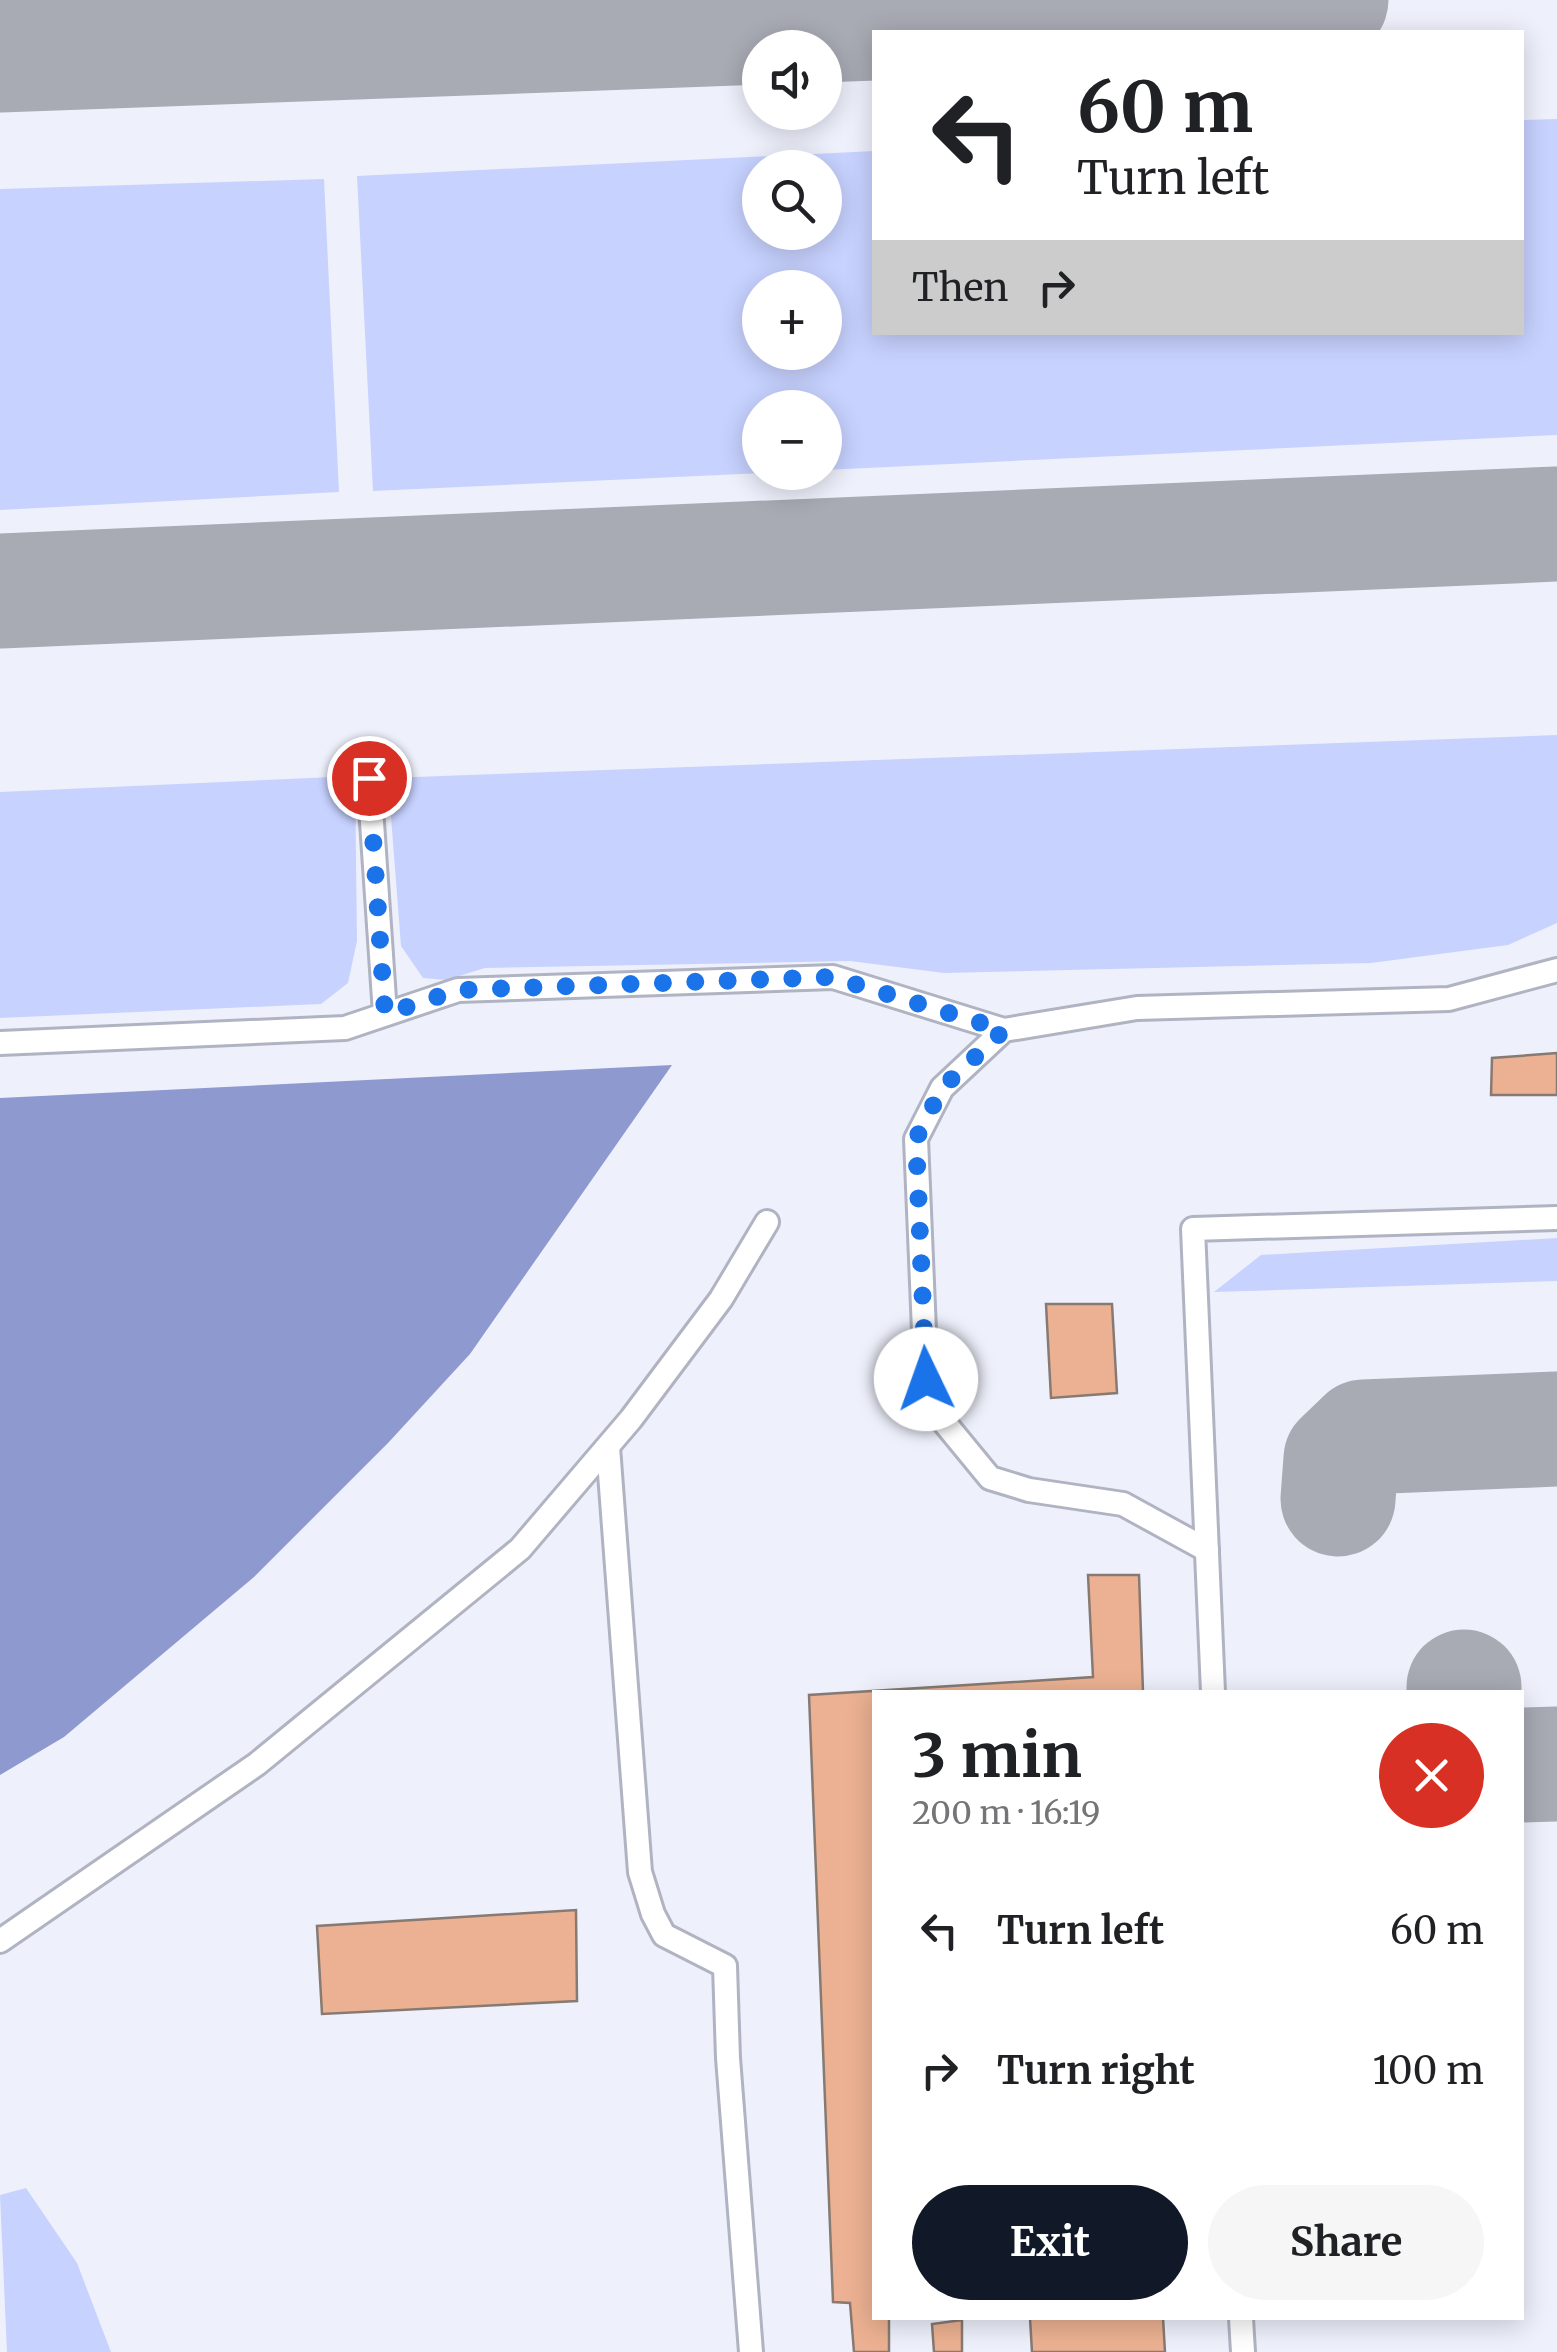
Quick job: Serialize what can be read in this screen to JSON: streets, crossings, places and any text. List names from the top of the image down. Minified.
{"page":{"map_buttons":["+","−"],"turn":["60 m","Turn left"],"then":"Then","heading":["3 min","200 m · 16:19"],"list":[{"name":"Turn left","value":"60 m"},{"name":"Turn right","value":"100 m"}],"buttons":["Exit","Share"]}}
